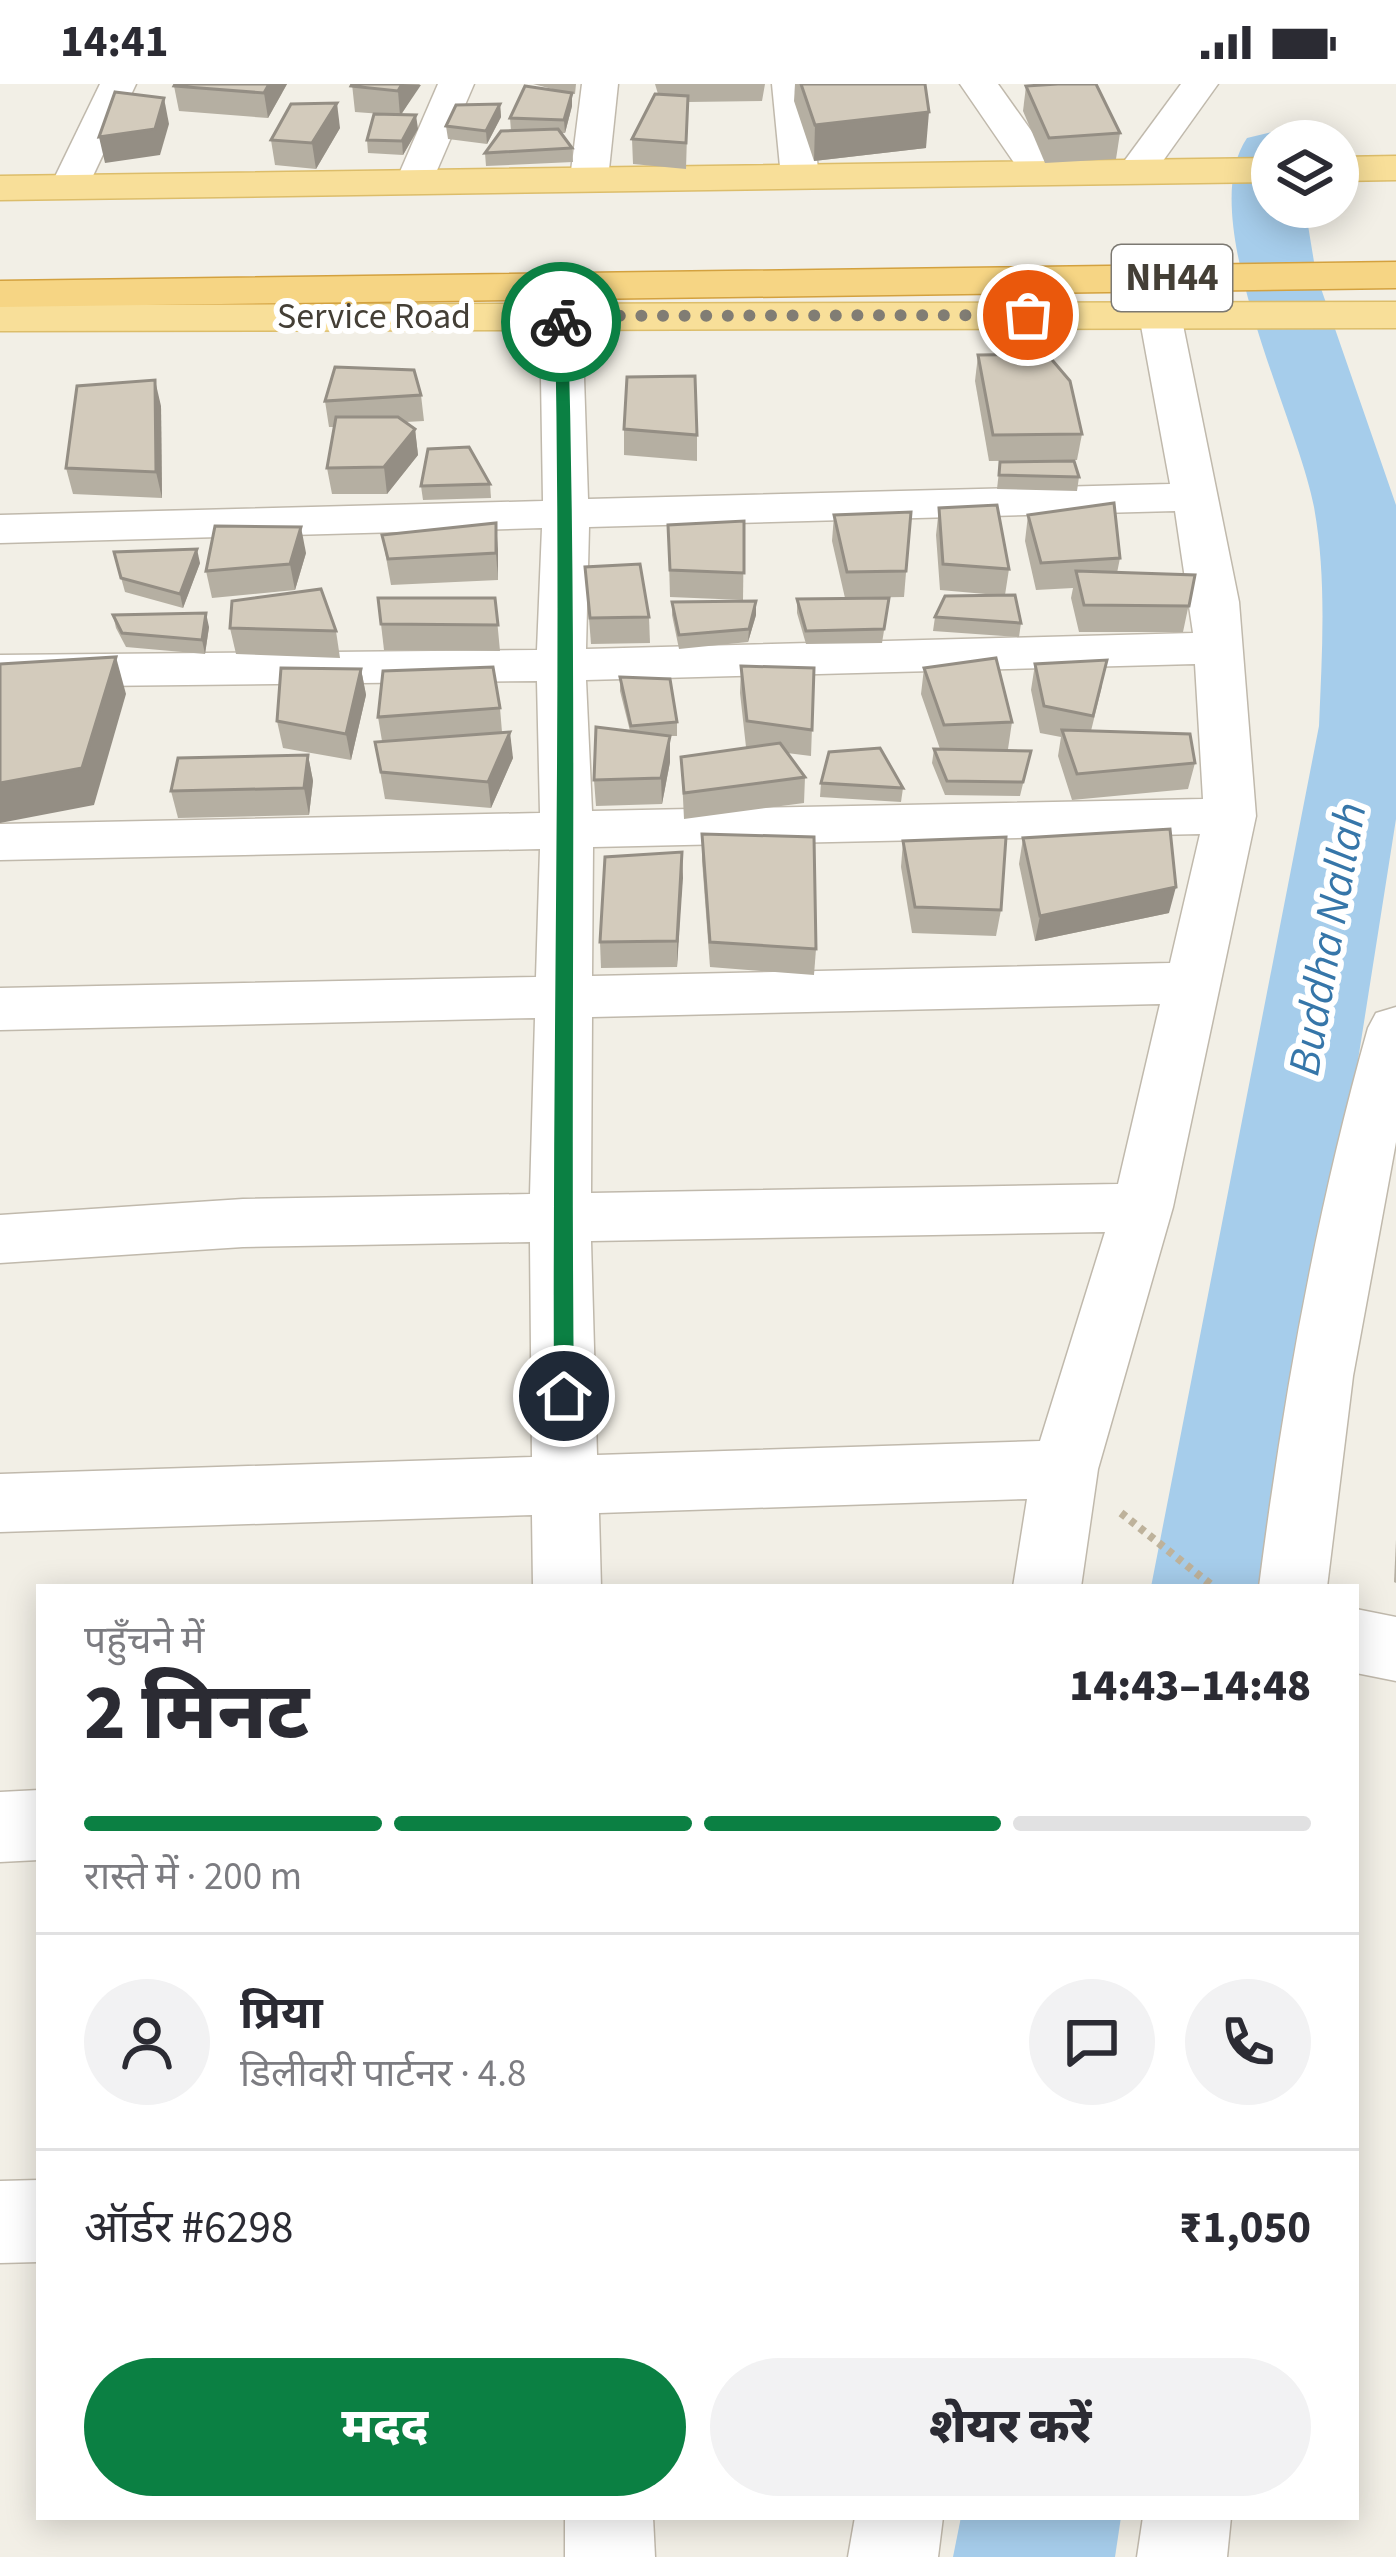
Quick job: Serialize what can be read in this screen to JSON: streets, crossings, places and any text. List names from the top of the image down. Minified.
{"streets":{"highway":["NH44"],"main road":["Service Road"]},"water":["Buddha Nallah"],"page":{"status":"14:41","heading":["2 मिनट","पहुँचने में","14:43–14:48"],"panel":["प्रिया","डिलीवरी पार्टनर · 4.8","ऑर्डर #6298","₹1,050"],"bar":"रास्ते में · 200 m","buttons":["मदद","शेयर करें"]}}
